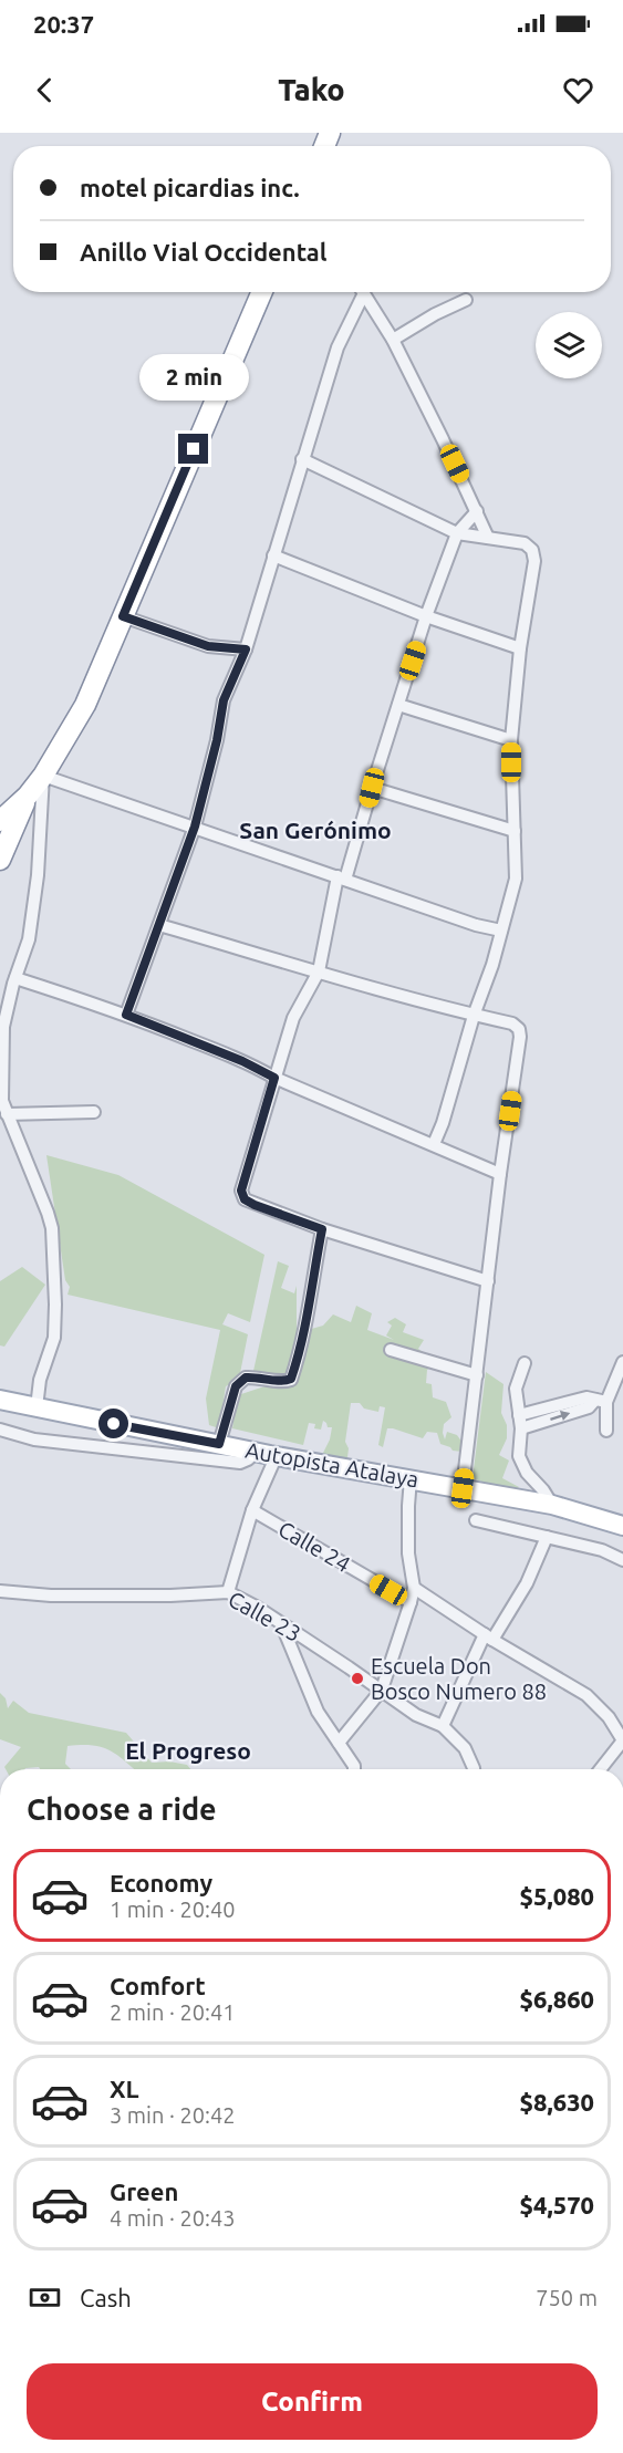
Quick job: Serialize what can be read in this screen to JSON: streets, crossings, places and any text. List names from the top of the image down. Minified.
{"streets":{"main road":["Autopista Atalaya"],"street":["Calle 24","Calle 23"]},"districts":["San Gerónimo","El Progreso"],"places":["Escuela Don Bosco Numero 88"],"page":{"status":"20:37","header":"Tako","banner":["motel picardias inc.","Anillo Vial Occidental"],"bubble":"2 min","heading":"Choose a ride","list":[{"name":"Economy","note":"1 min · 20:40","value":"$5,080"},{"name":"Comfort","note":"2 min · 20:41","value":"$6,860"},{"name":"XL","note":"3 min · 20:42","value":"$8,630"},{"name":"Green","note":"4 min · 20:43","value":"$4,570"}],"pay":["Cash","750 m"],"buttons":"Confirm"}}
